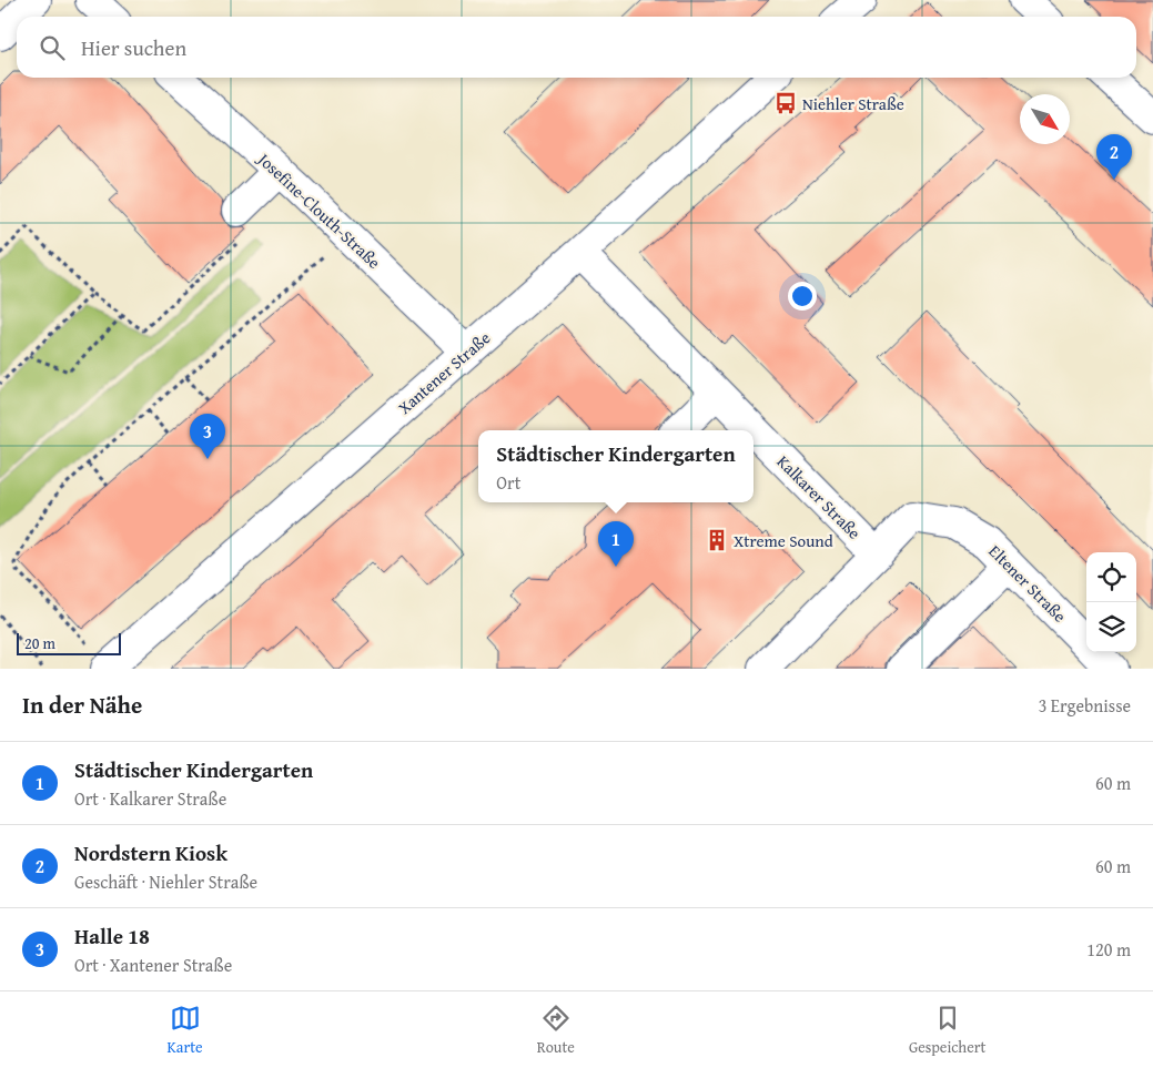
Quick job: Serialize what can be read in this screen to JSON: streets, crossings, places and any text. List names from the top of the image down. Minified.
{"streets":{"street":["Josefine-Clouth-Straße","Xantener Straße","Kalkarer Straße","Eltener Straße"]},"crossings":[["Josefine-Clouth-Straße","Xantener Straße"],["Xantener Straße","Kalkarer Straße"],["Kalkarer Straße","Eltener Straße"]],"places":{"bus stop":["Niehler Straße"],"building":["Xtreme Sound"]},"scale_bar":"20 m","north":"bottom right","page":{"search":"Hier suchen","pins":["2","3","1"],"popup":["Städtischer Kindergarten","Ort"],"scale":"20 m","heading":["In der Nähe","3 Ergebnisse"],"list":[{"mark":"1","name":"Städtischer Kindergarten","note":"Ort · Kalkarer Straße","value":"60 m"},{"mark":"2","name":"Nordstern Kiosk","note":"Geschäft · Niehler Straße","value":"60 m"},{"mark":"3","name":"Halle 18","note":"Ort · Xantener Straße","value":"120 m"}],"nav":["Karte","Route","Gespeichert"]}}
